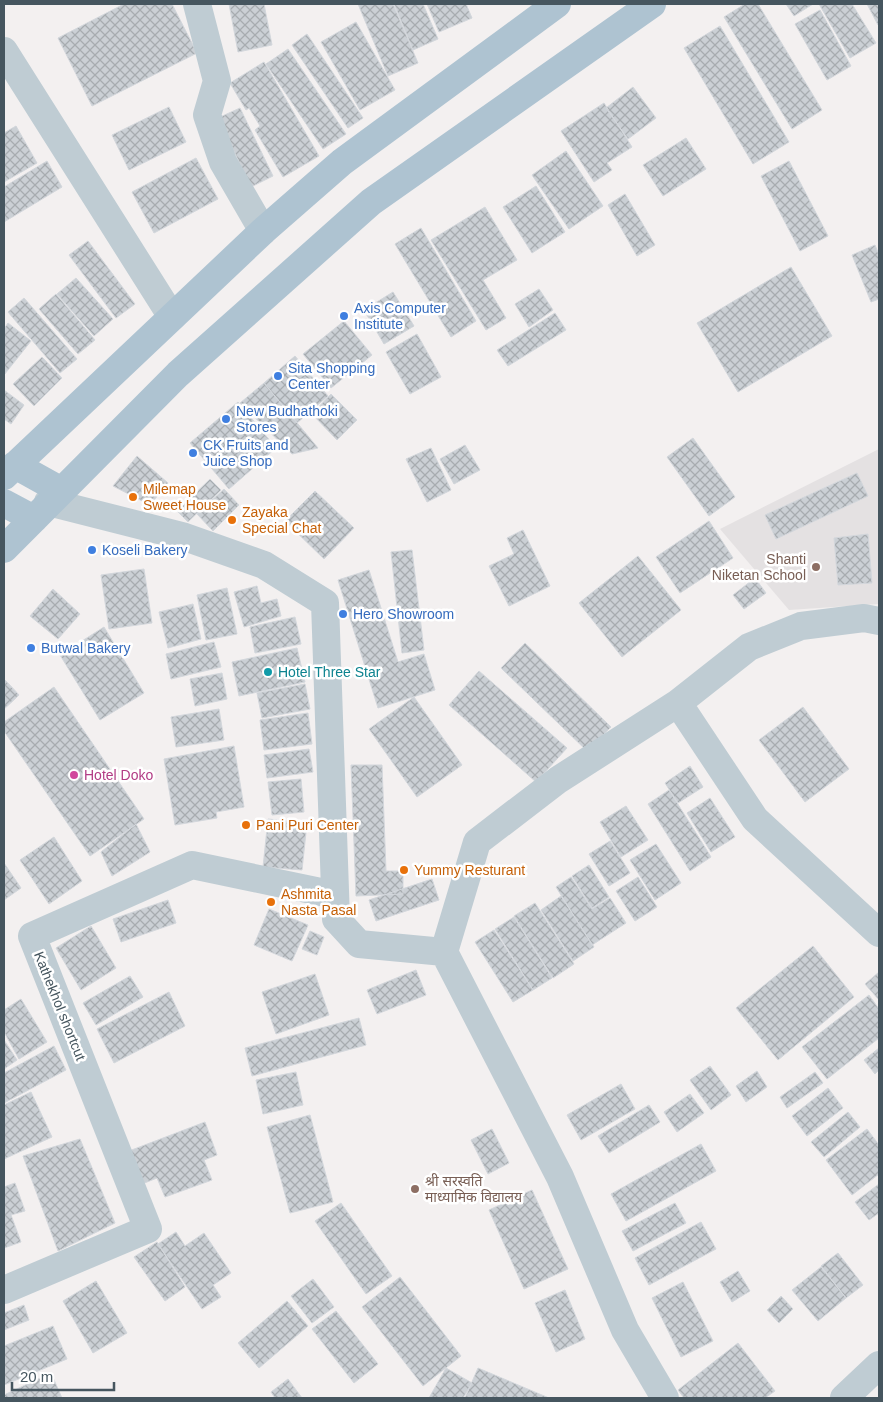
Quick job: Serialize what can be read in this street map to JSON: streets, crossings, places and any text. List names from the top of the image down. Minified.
{"streets":{"street":["Kathekhol shortcut"]},"places":["Axis Computer Institute","Sita Shopping Center","New Budhathoki Stores","CK Fruits and Juice Shop","Milemap Sweet House","Zayaka Special Chat","Koseli Bakery","Shanti Niketan School","Hero Showroom","Butwal Bakery","Hotel Three Star","Hotel Doko","Pani Puri Center","Yummy Resturant","Ashmita Nasta Pasal","श्री सरस्वति माध्यामिक विद्यालय"],"scale_bar":"20 m"}
